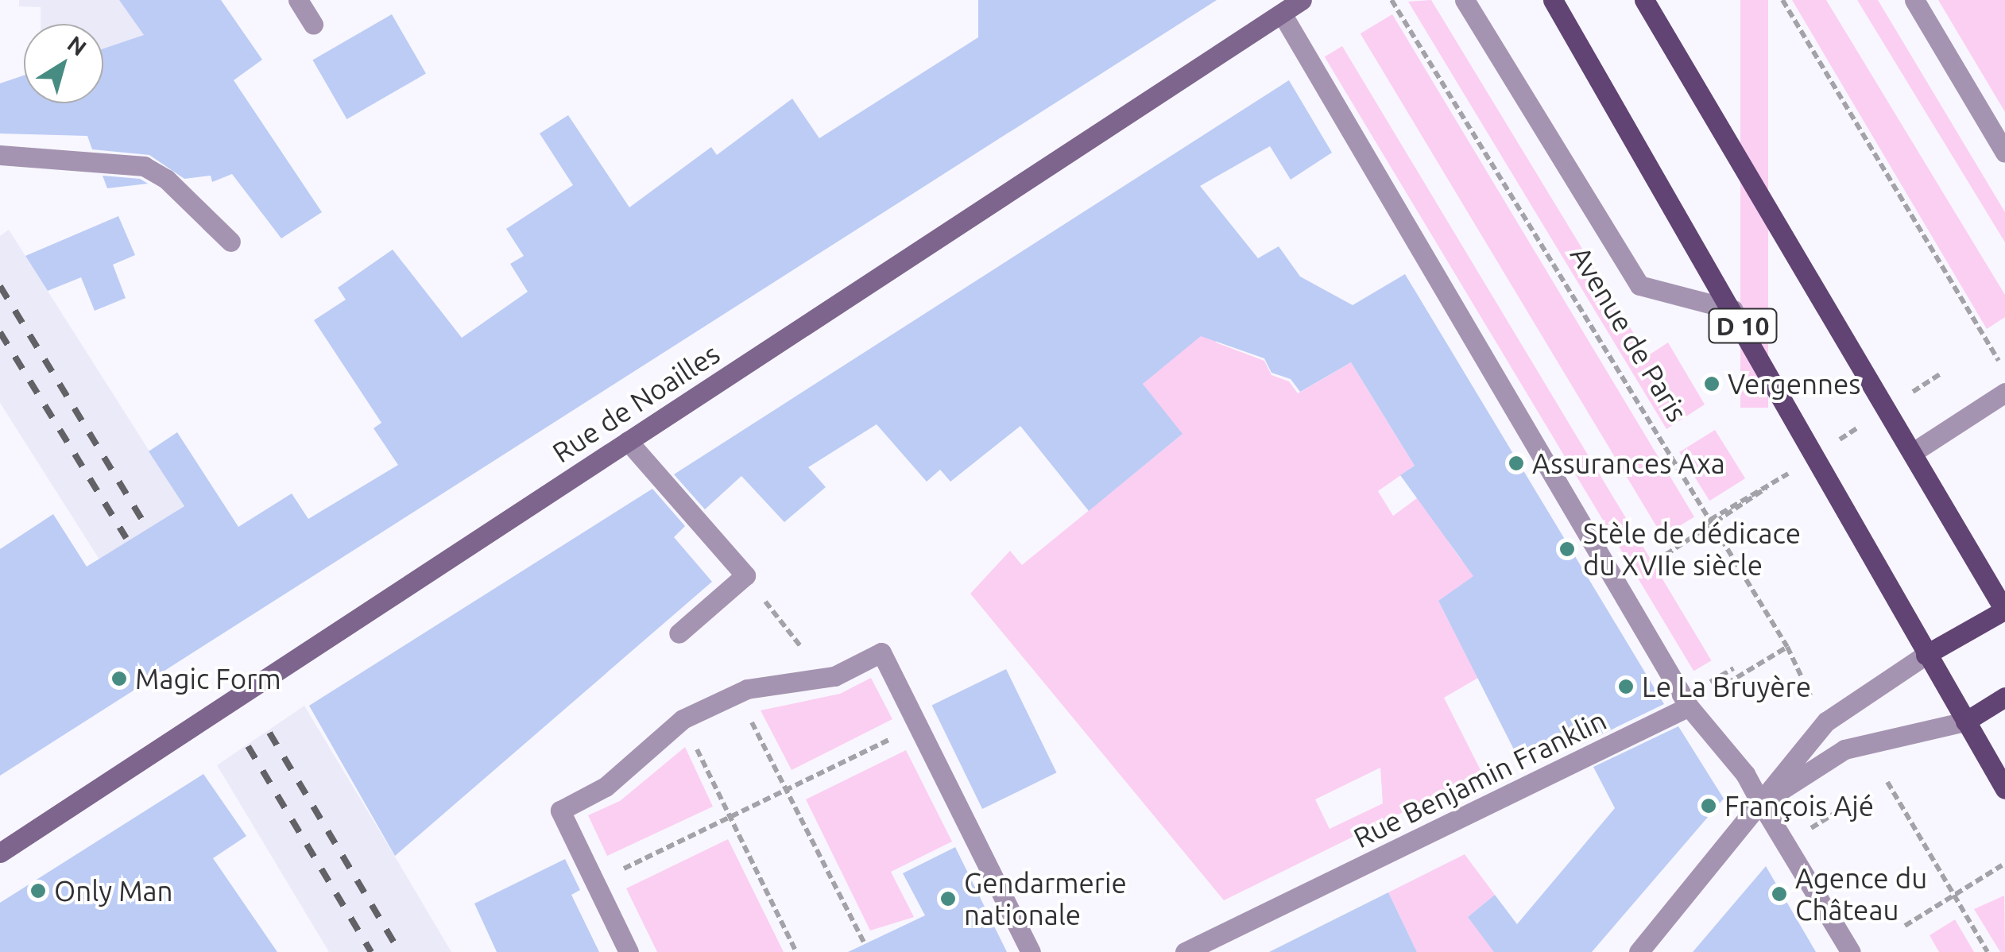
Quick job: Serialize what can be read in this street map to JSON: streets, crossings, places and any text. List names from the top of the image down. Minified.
{"streets":{"main road":["D 10"],"street":["Rue de Noailles","Rue Benjamin Franklin"],"path":["Avenue de Paris"]},"places":["Vergennes","Assurances Axa","Stèle de dédicace du XVIIe siècle","Magic Form","Le La Bruyère","François Ajé","Only Man","Agence du Château","Gendarmerie nationale"],"north":"top right"}
